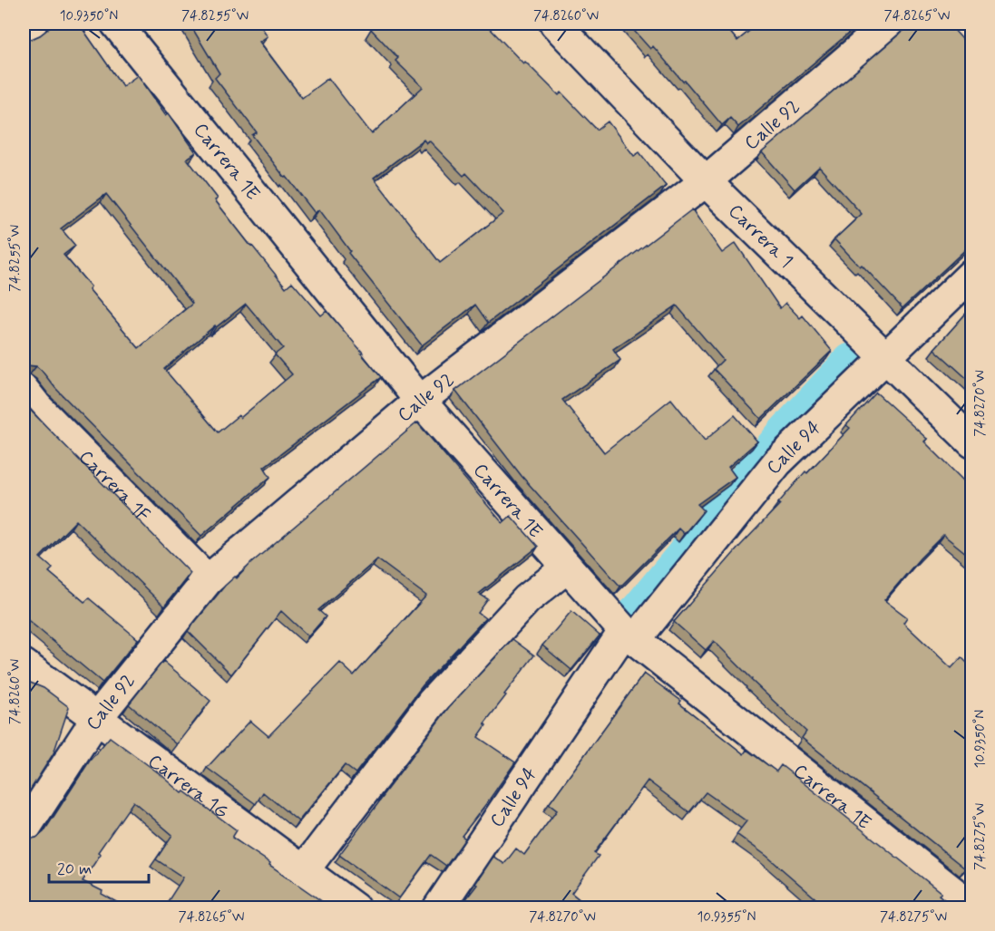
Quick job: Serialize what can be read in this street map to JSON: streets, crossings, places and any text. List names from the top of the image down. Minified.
{"streets":{"street":["Calle 92","Carrera 1E","Carrera 1","Calle 94","Carrera 1F","Carrera 1G"]},"crossings":[["Calle 92","Carrera 1E"],["Calle 92","Carrera 1"],["Calle 92","Carrera 1F"],["Calle 92","Carrera 1G"],["Carrera 1E","Calle 94"],["Carrera 1","Calle 94"]],"scale_bar":"20 m","coordinates":["10.9350°N","74.8255°W","74.8260°W","74.8265°W","74.8270°W","74.8275°W","10.9355°N"]}
